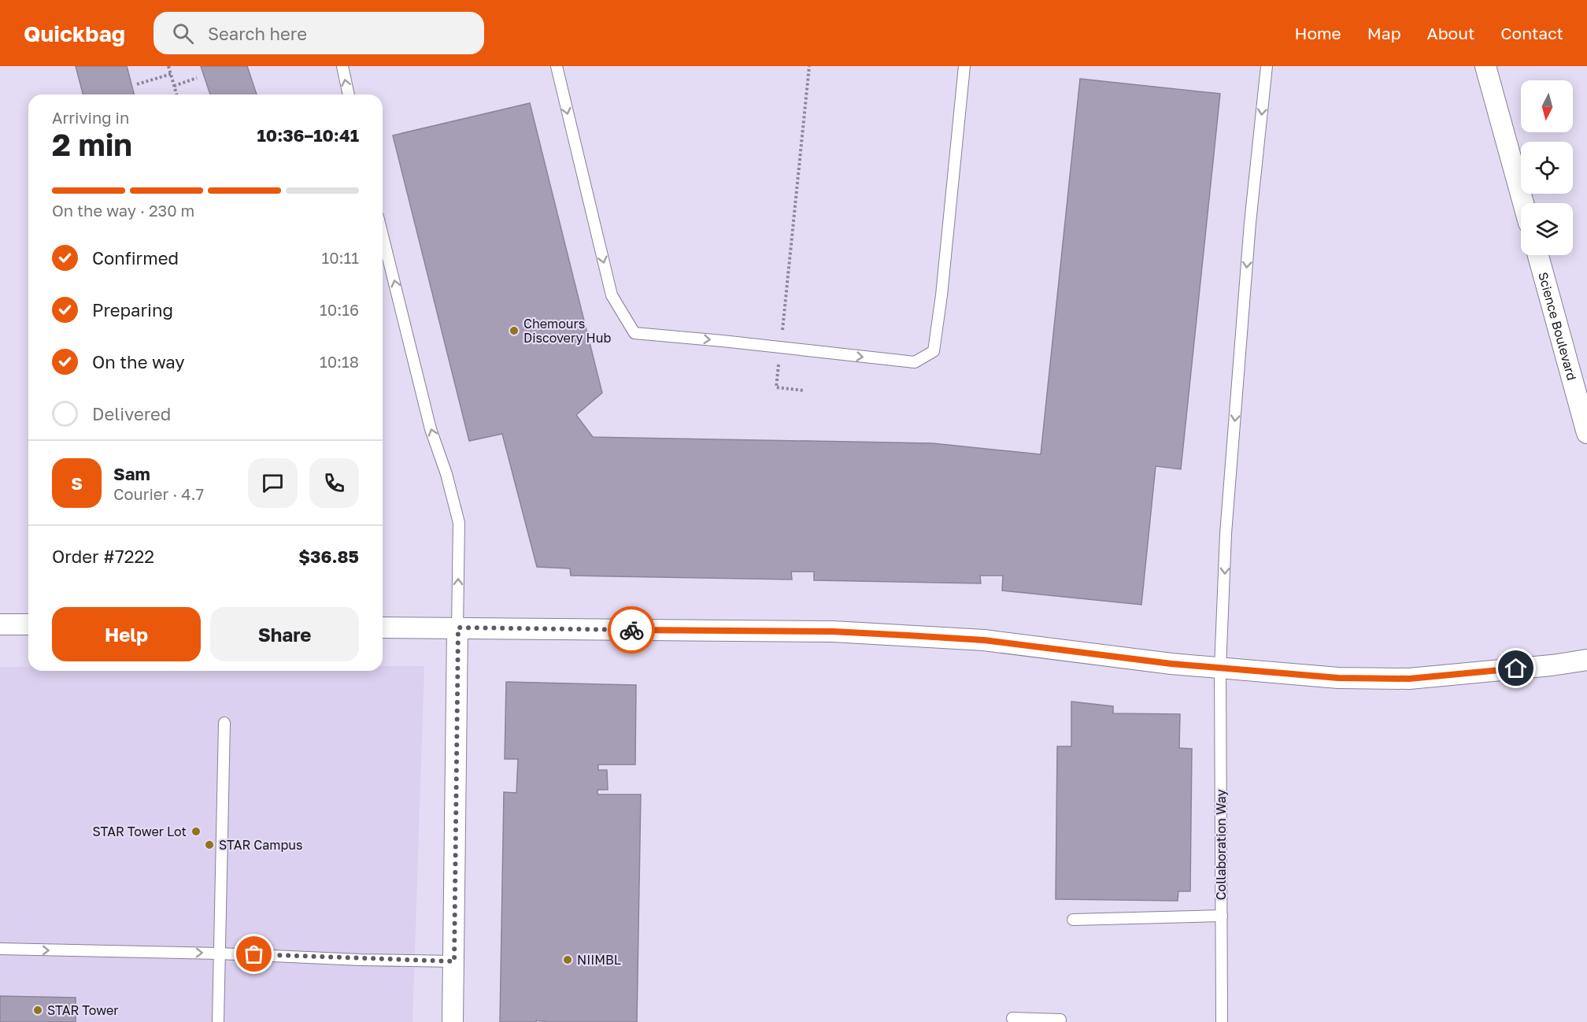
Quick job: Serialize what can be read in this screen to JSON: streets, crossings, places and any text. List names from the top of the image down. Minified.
{"streets":{"street":["Science Boulevard"],"lane":["Collaboration Way"]},"one_way":["Collaboration Way"],"places":["Chemours Discovery Hub","STAR Tower Lot","STAR Campus","NIIMBL","STAR Tower"],"north":"bottom","page":{"header":"Quickbag","search":"Search here","nav":["Home","Map","About","Contact"],"heading":["2 min","Arriving in","10:36–10:41"],"panel":["Sam","Courier · 4.7","Order #7222","$36.85"],"bar":"On the way · 230 m","list":[["Confirmed","10:11"],["Preparing","10:16"],["On the way","10:18"],"Delivered"],"round":"S","buttons":["Help","Share"]}}
